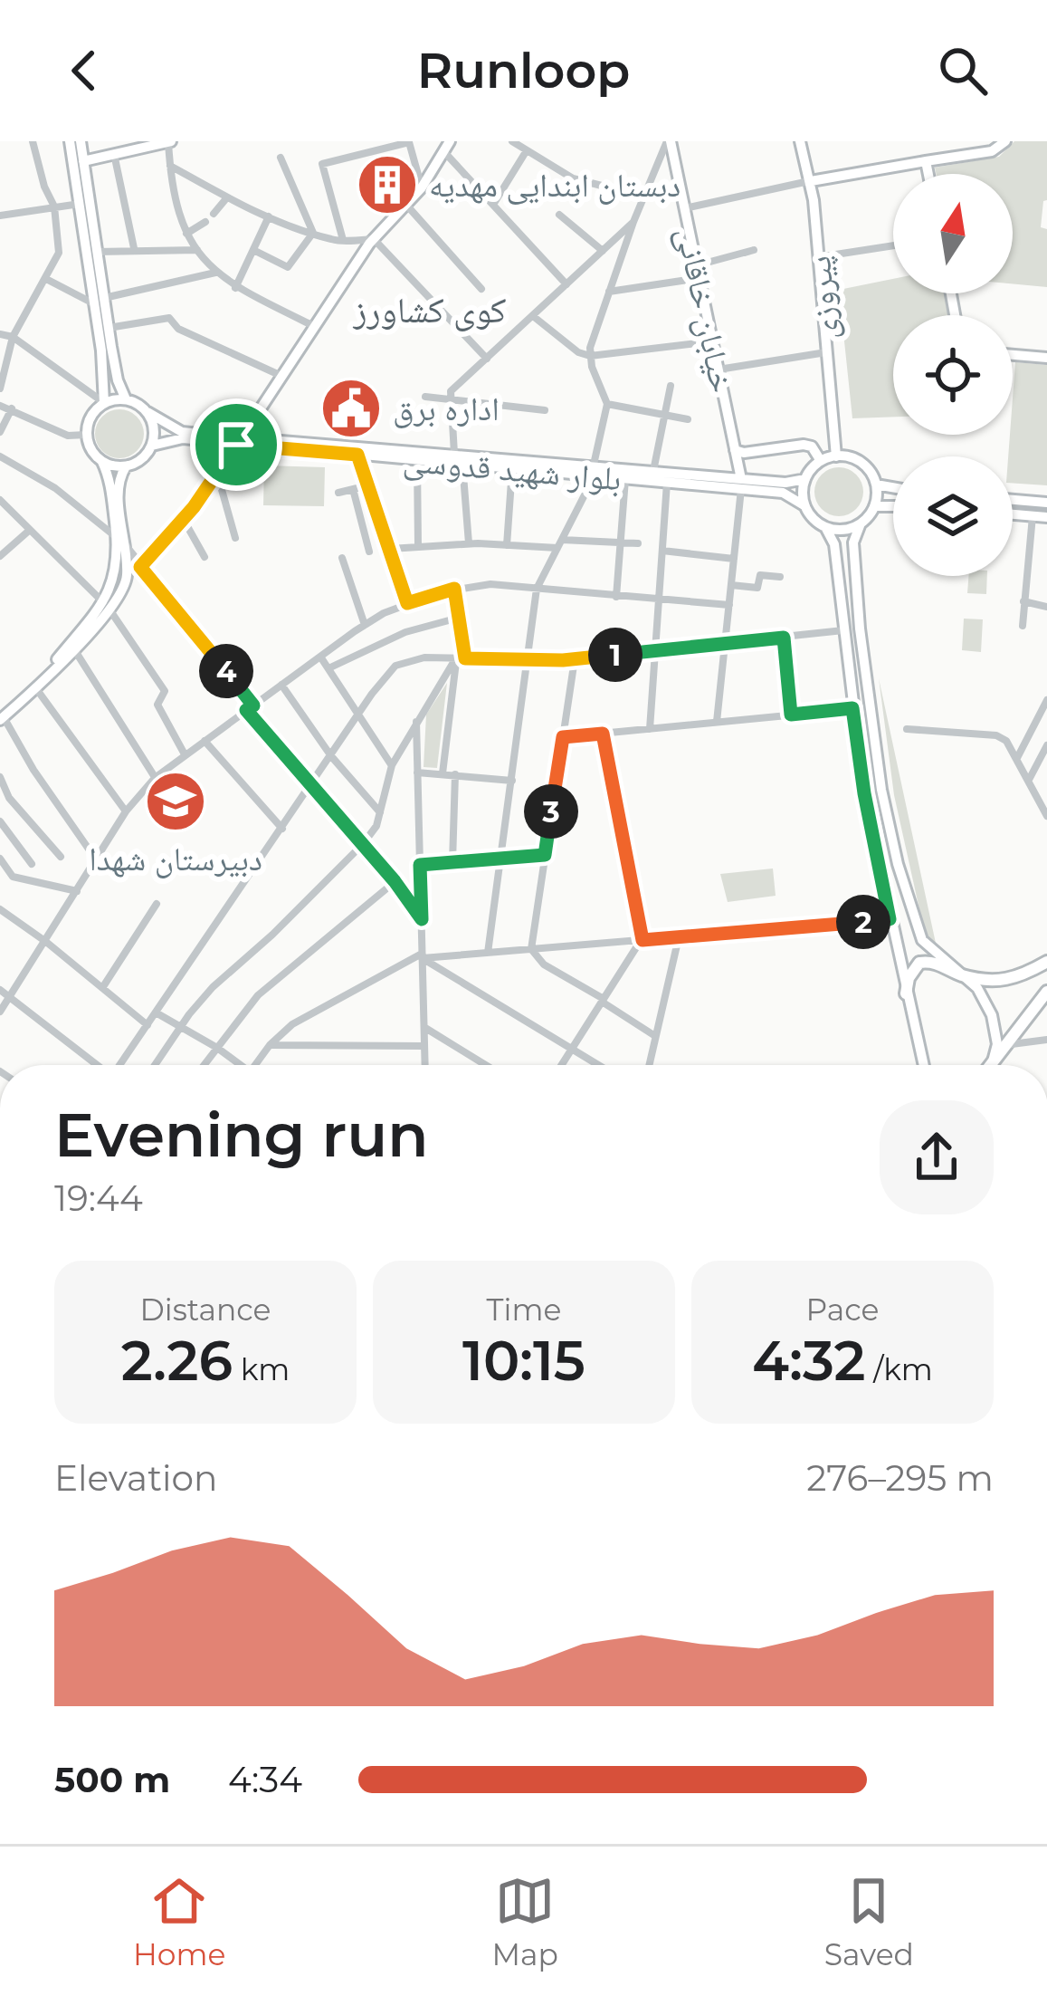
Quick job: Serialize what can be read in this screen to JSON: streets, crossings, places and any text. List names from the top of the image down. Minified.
{"streets":{"main road":["پیروزی","خیابان خاقانی","بلوار شهید قدوسی"]},"crossings":[["پیروزی","بلوار شهید قدوسی"],["خیابان خاقانی","بلوار شهید قدوسی"]],"districts":["کوی کشاورز"],"places":{"building":["دبستان ابندایی مهدیه"],"public building":["اداره برق"],"school or university":["دبیرستان شهدا"]},"north":"top","page":{"header":"Runloop","pins":["1","4","3","2"],"heading":["Evening run","19:44"],"stats":[["Distance","2.26 km"],["Time","10:15"],["Pace","4:32 /km"]],"chart":["Elevation","276–295 m"],"list":[{"name":"500 m","note":"4:34"}],"tabs":["Home","Map","Saved"]}}
